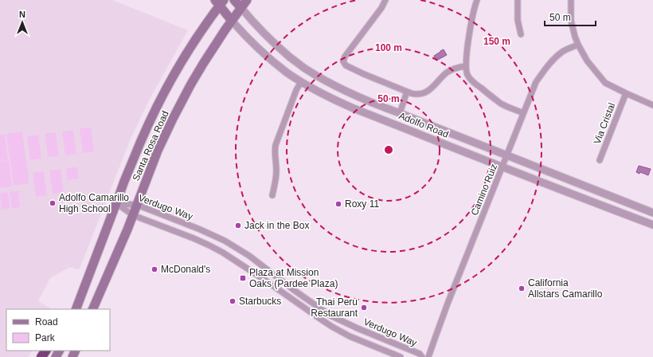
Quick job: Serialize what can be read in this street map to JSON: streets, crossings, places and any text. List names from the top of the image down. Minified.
{"streets":{"main road":["Adolfo Road","Santa Rosa Road"],"street":["Via Cristal","Camino Ruiz","Verdugo Way"]},"crossings":[["Adolfo Road","Santa Rosa Road"],["Adolfo Road","Camino Ruiz"],["Santa Rosa Road","Verdugo Way"]],"places":{"other":["Adolfo Camarillo High School","Roxy 11","Jack in the Box","McDonald's","California Allstars Camarillo","Starbucks","Thai Peru Restaurant"],"transit":["Plaza at Mission Oaks (Pardee Plaza)"]},"legend":["Road","Park"],"scale_bar":"50 m","north":"top","rings":["150 m","100 m","50 m"]}
